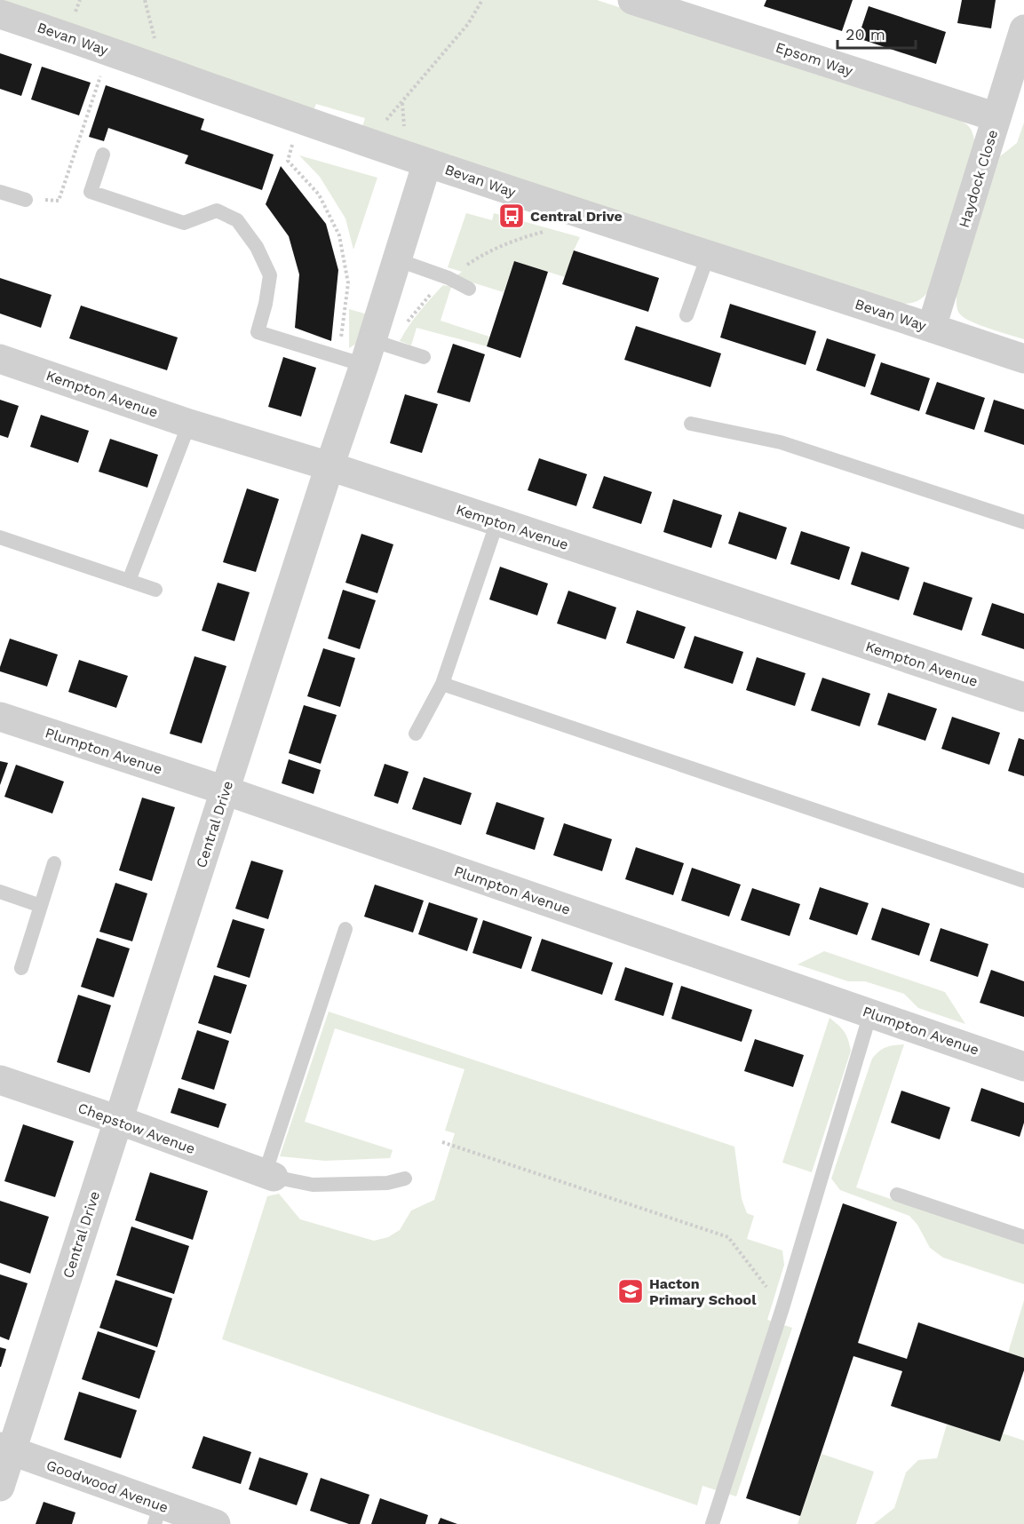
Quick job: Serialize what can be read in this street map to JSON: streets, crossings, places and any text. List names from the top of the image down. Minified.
{"streets":{"street":["Bevan Way","Epsom Way","Haydock Close","Kempton Avenue","Plumpton Avenue","Central Drive","Chepstow Avenue","Goodwood Avenue"]},"crossings":[["Bevan Way","Haydock Close"],["Bevan Way","Central Drive"],["Epsom Way","Haydock Close"],["Kempton Avenue","Central Drive"],["Plumpton Avenue","Central Drive"],["Central Drive","Chepstow Avenue"],["Central Drive","Goodwood Avenue"]],"places":{"bus stop":["Central Drive"],"school or university":["Hacton Primary School"]},"scale_bar":"20 m"}
